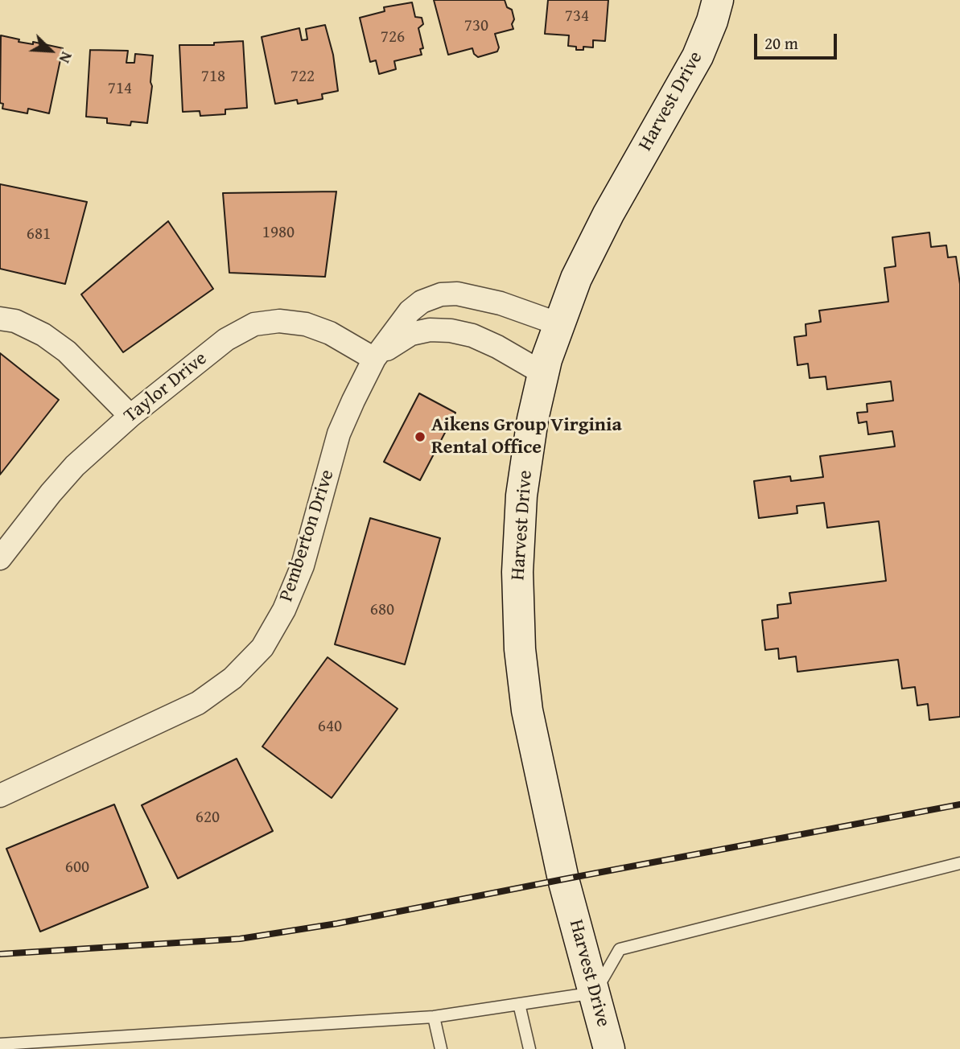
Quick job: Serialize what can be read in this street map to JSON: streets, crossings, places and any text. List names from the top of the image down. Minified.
{"streets":{"street":["Harvest Drive","Taylor Drive","Pemberton Drive"]},"crossings":[["Harvest Drive","Pemberton Drive"],["Taylor Drive","Pemberton Drive"]],"places":["Aikens Group Virginia Rental Office"],"house_numbers":["734","730","726","718","722","714","1980","681","680","640","620","600"],"scale_bar":"20 m","north":"bottom right"}
